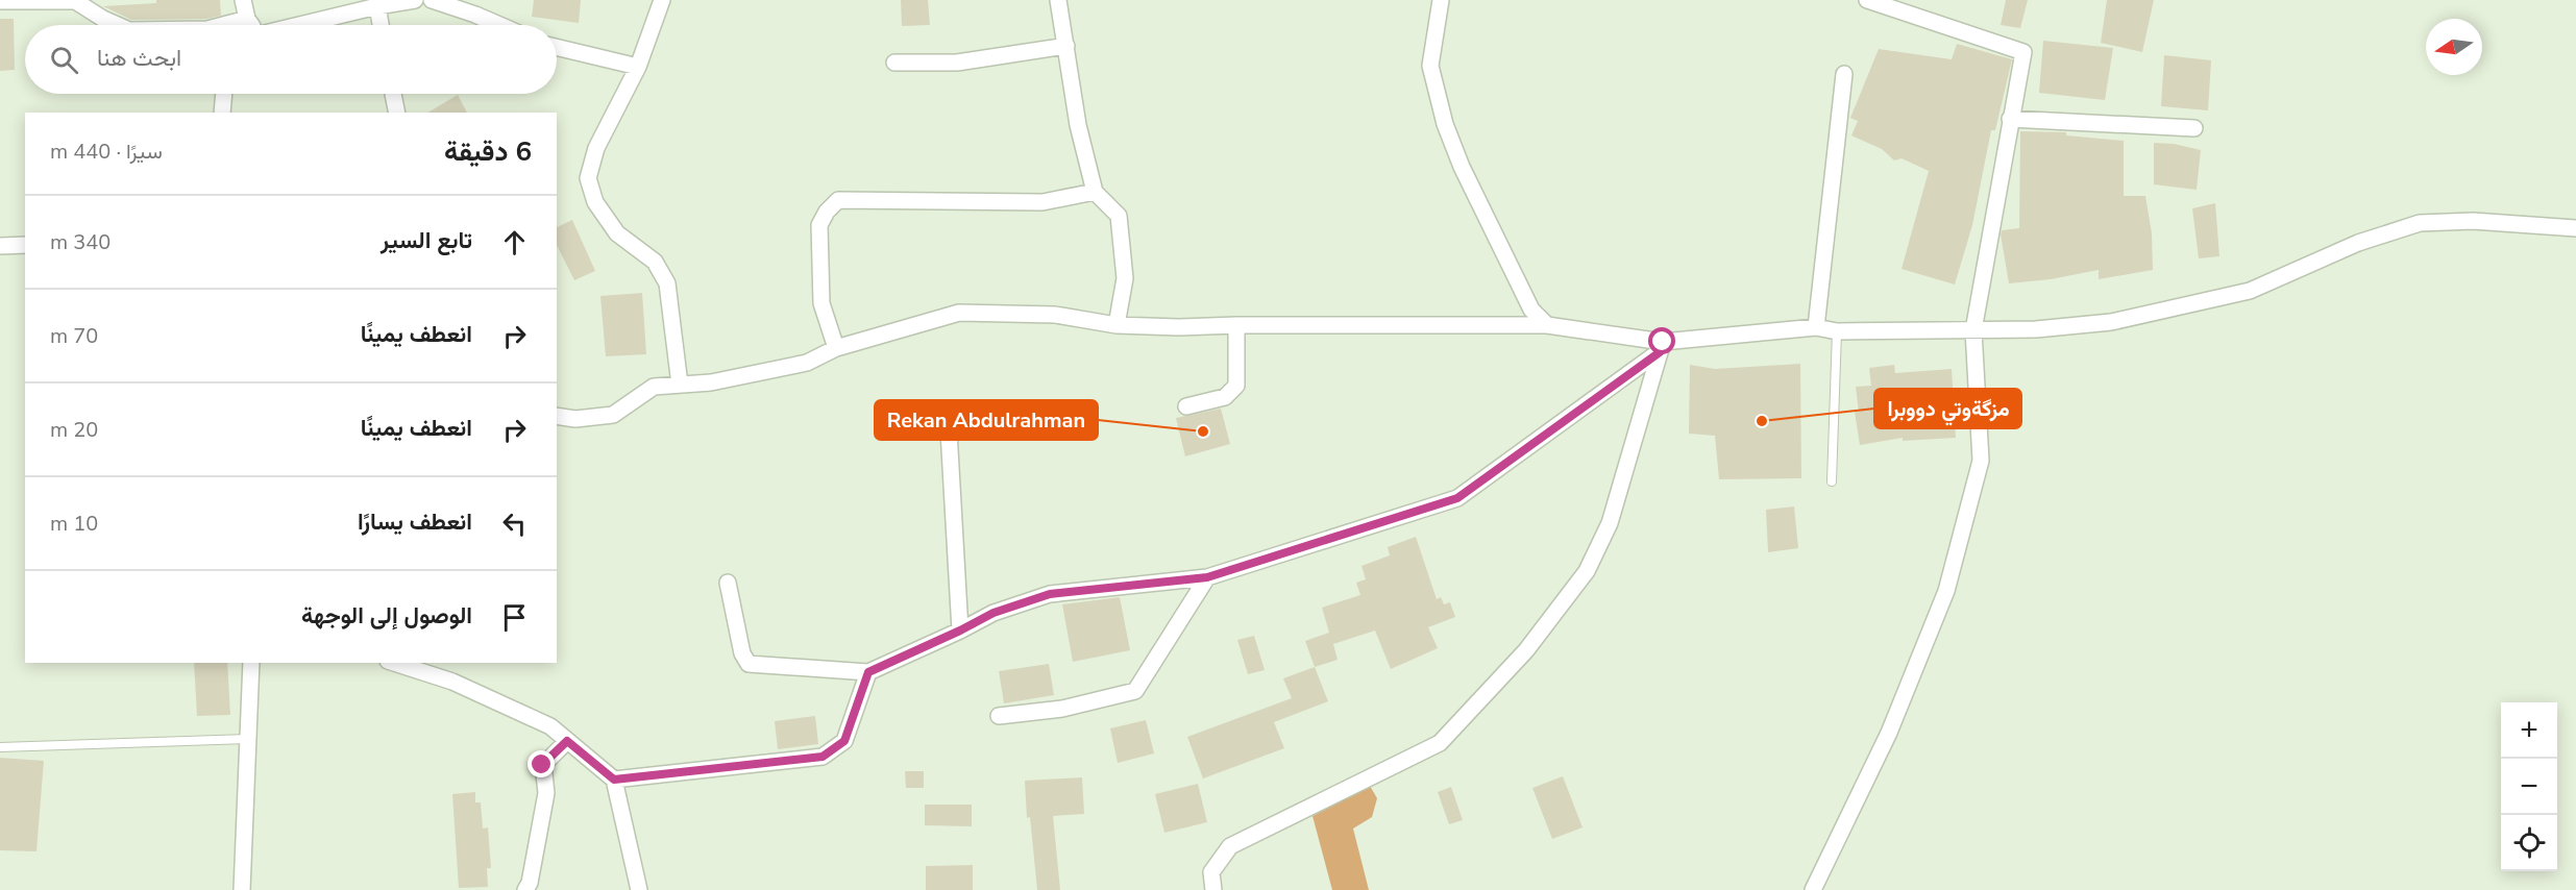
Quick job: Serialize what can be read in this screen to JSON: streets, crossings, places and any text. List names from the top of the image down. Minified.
{"places":["مزگةوتي دووبرا","Rekan Abdulrahman"],"north":"left","page":{"search":"ابحث هنا","heading":["6 دقيقة","سيرًا · 440 m"],"list":[["تابع السير","340 m"],["انعطف يمينًا","70 m"],["انعطف يمينًا","20 m"],["انعطف يسارًا","10 m"],"الوصول إلى الوجهة"],"map_buttons":["+","−"]}}
